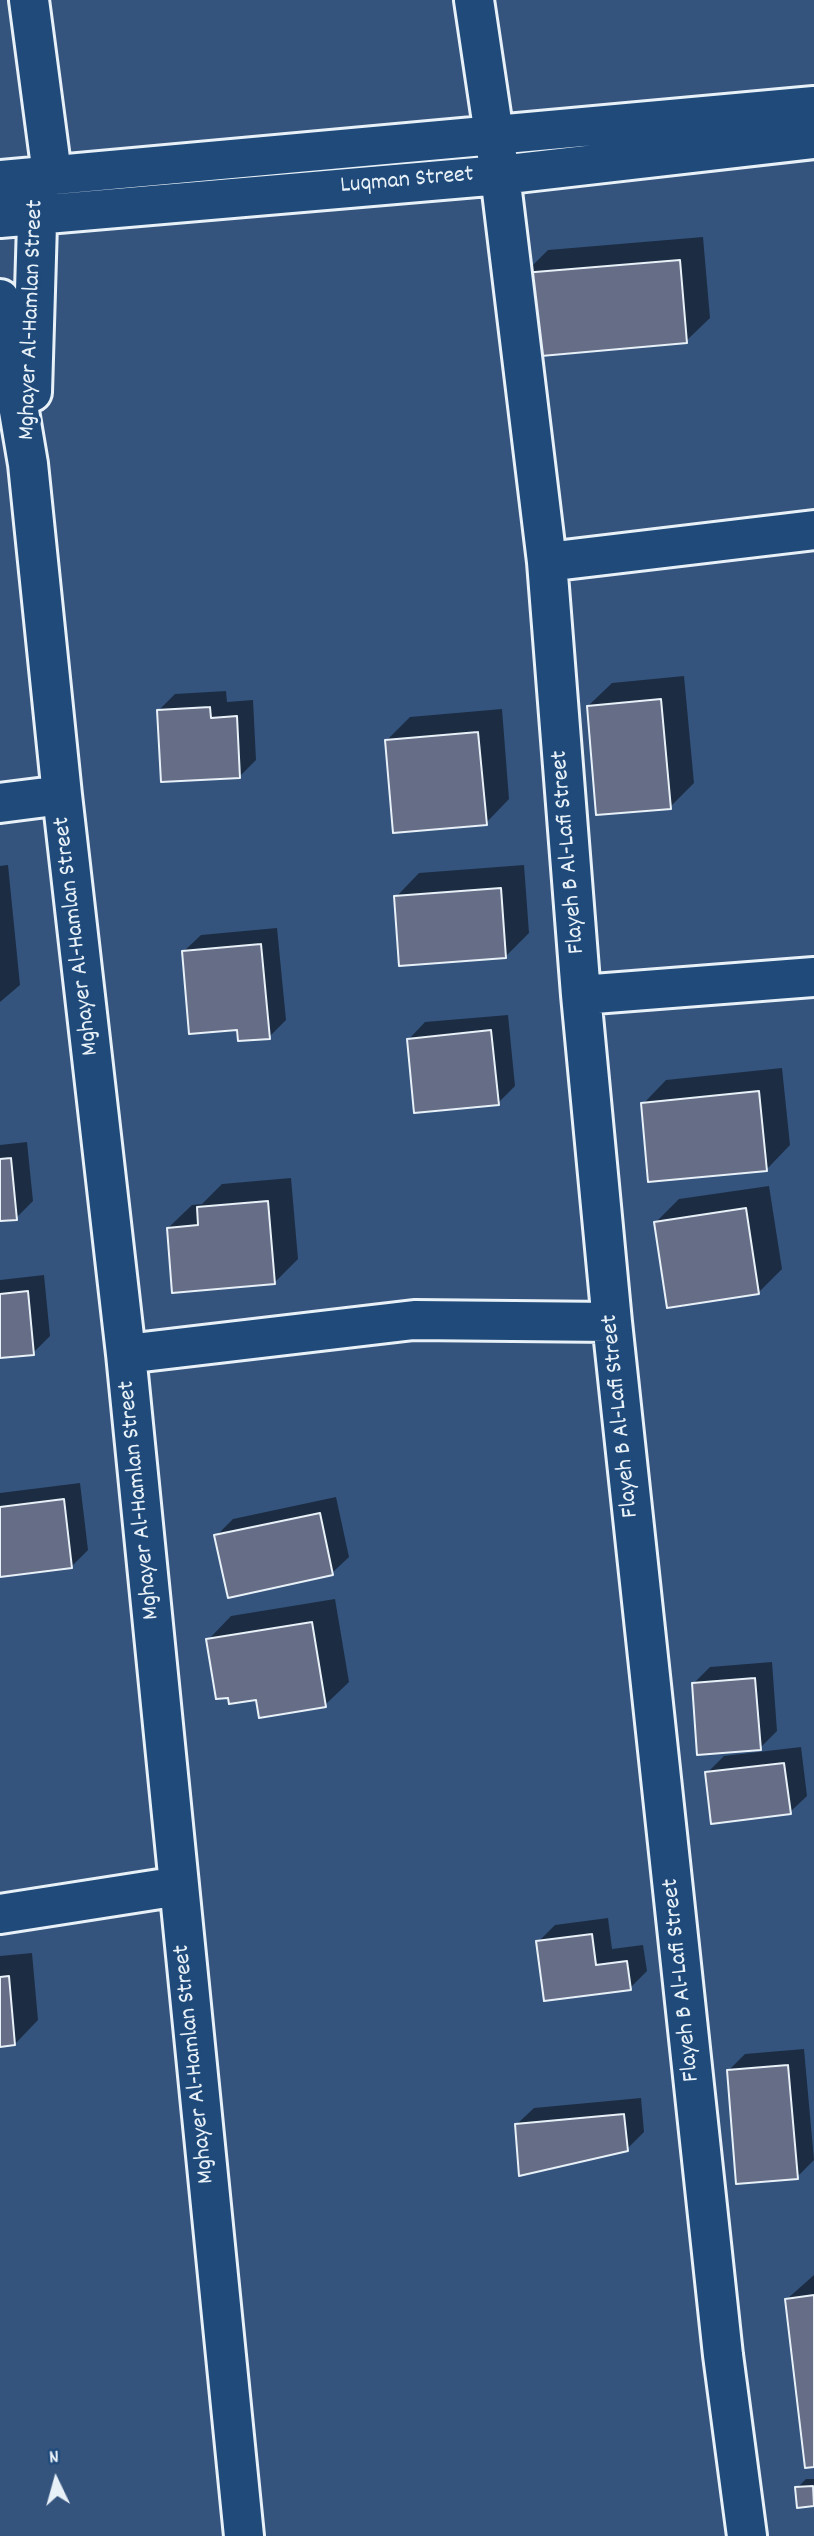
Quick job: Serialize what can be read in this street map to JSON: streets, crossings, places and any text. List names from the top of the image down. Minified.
{"streets":{"street":["Luqman Street","Mghayer Al-Hamlan Street","Flayeh B Al-Lafi Street"]},"crossings":[["Luqman Street","Mghayer Al-Hamlan Street"],["Luqman Street","Flayeh B Al-Lafi Street"]],"north":"top"}
